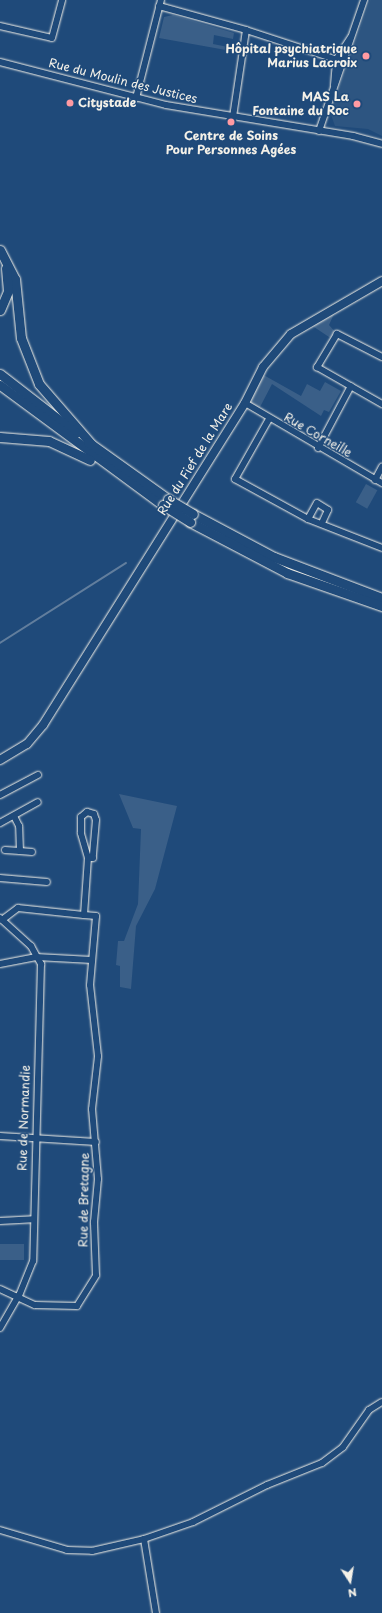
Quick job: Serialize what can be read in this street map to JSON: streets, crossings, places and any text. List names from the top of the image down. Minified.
{"streets":{"main road":["Rue du Fief de la Mare"],"street":["Rue du Moulin des Justices","Rue Corneille","Rue de Normandie","Rue de Bretagne"]},"crossings":[["Rue Corneille","Rue du Fief de la Mare"],["Rue de Normandie","Rue de Bretagne"]],"places":["Hôpital psychiatrique Marius Lacroix","Citystade","MAS La Fontaine du Roc","Centre de Soins Pour Personnes Agées"],"north":"bottom"}
